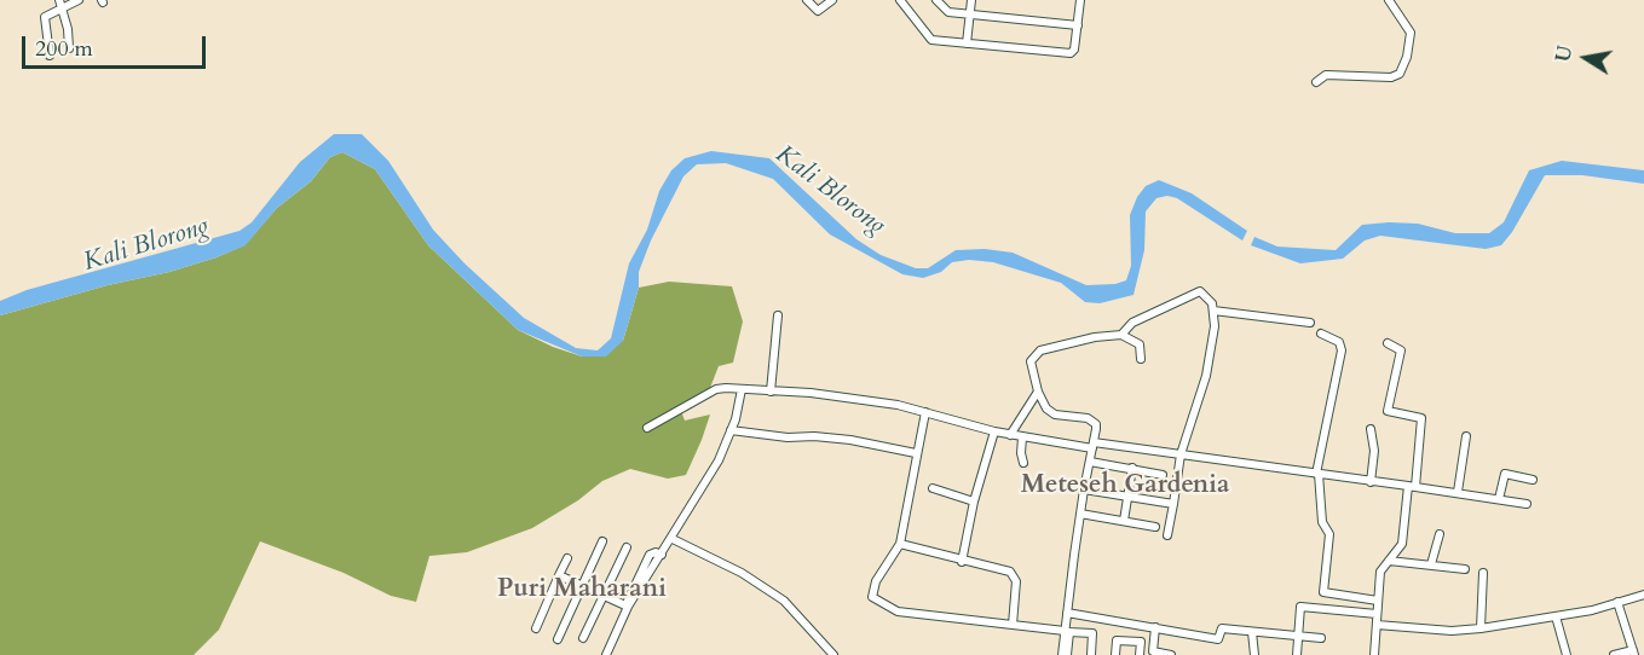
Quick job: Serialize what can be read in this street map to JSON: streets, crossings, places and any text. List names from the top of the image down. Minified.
{"districts":["Meteseh Gardenia","Puri Maharani"],"water":["Kali Blorong"],"scale_bar":"200 m","north":"left"}
